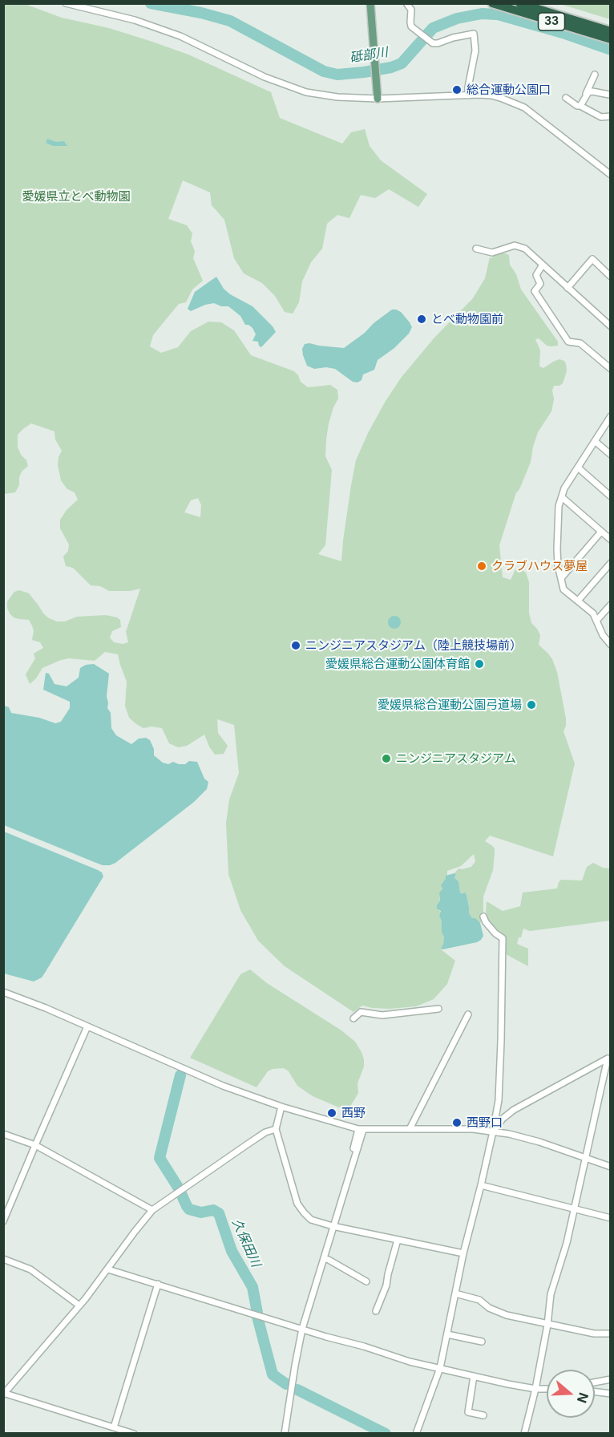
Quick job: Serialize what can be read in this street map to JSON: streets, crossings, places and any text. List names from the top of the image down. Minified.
{"streets":{"highway":["33"]},"water":["砥部川","久保田川"],"parks":["愛媛県立とべ動物園"],"places":["総合運動公園口","とべ動物園前","クラブハウス夢屋","ニンジニアスタジアム（陸上競技場前）","愛媛県総合運動公園体育館","愛媛県総合運動公園弓道場","ニンジニアスタジアム","西野","西野口"],"north":"right"}
